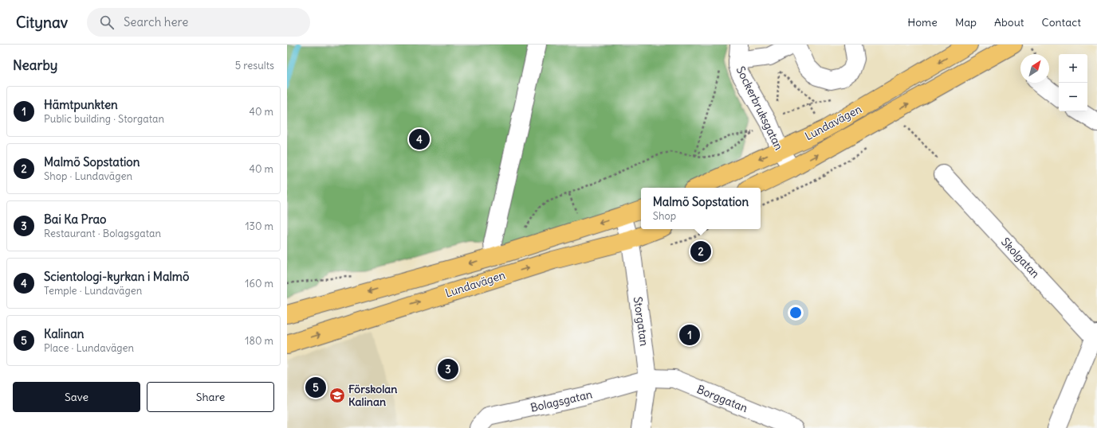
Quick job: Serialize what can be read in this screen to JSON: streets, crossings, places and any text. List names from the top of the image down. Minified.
{"streets":{"main road":["Lundavägen"],"street":["Sockerbruksgatan","Skolgatan","Storgatan","Borggatan","Bolagsgatan"]},"crossings":[["Sockerbruksgatan","Lundavägen"],["Lundavägen","Storgatan"],["Storgatan","Borggatan"],["Storgatan","Bolagsgatan"],["Borggatan","Bolagsgatan"]],"places":{"school or university":["Förskolan Kalinan"]},"north":"top right","page":{"header":"Citynav","search":"Search here","nav":["Home","Map","About","Contact"],"heading":["Nearby","5 results"],"map_buttons":["+","−"],"list":[{"mark":"1","name":"Hämtpunkten","note":"Public building · Storgatan","value":"40 m"},{"mark":"2","name":"Malmö Sopstation","note":"Shop · Lundavägen","value":"40 m"},{"mark":"3","name":"Bai Ka Prao","note":"Restaurant · Bolagsgatan","value":"130 m"},{"mark":"4","name":"Scientologi-kyrkan i Malmö","note":"Temple · Lundavägen","value":"160 m"},{"mark":"5","name":"Kalinan","note":"Place · Lundavägen","value":"180 m"}],"pins":["4","2","1","3","5"],"popup":["Malmö Sopstation","Shop"],"buttons":["Save","Share"]}}
